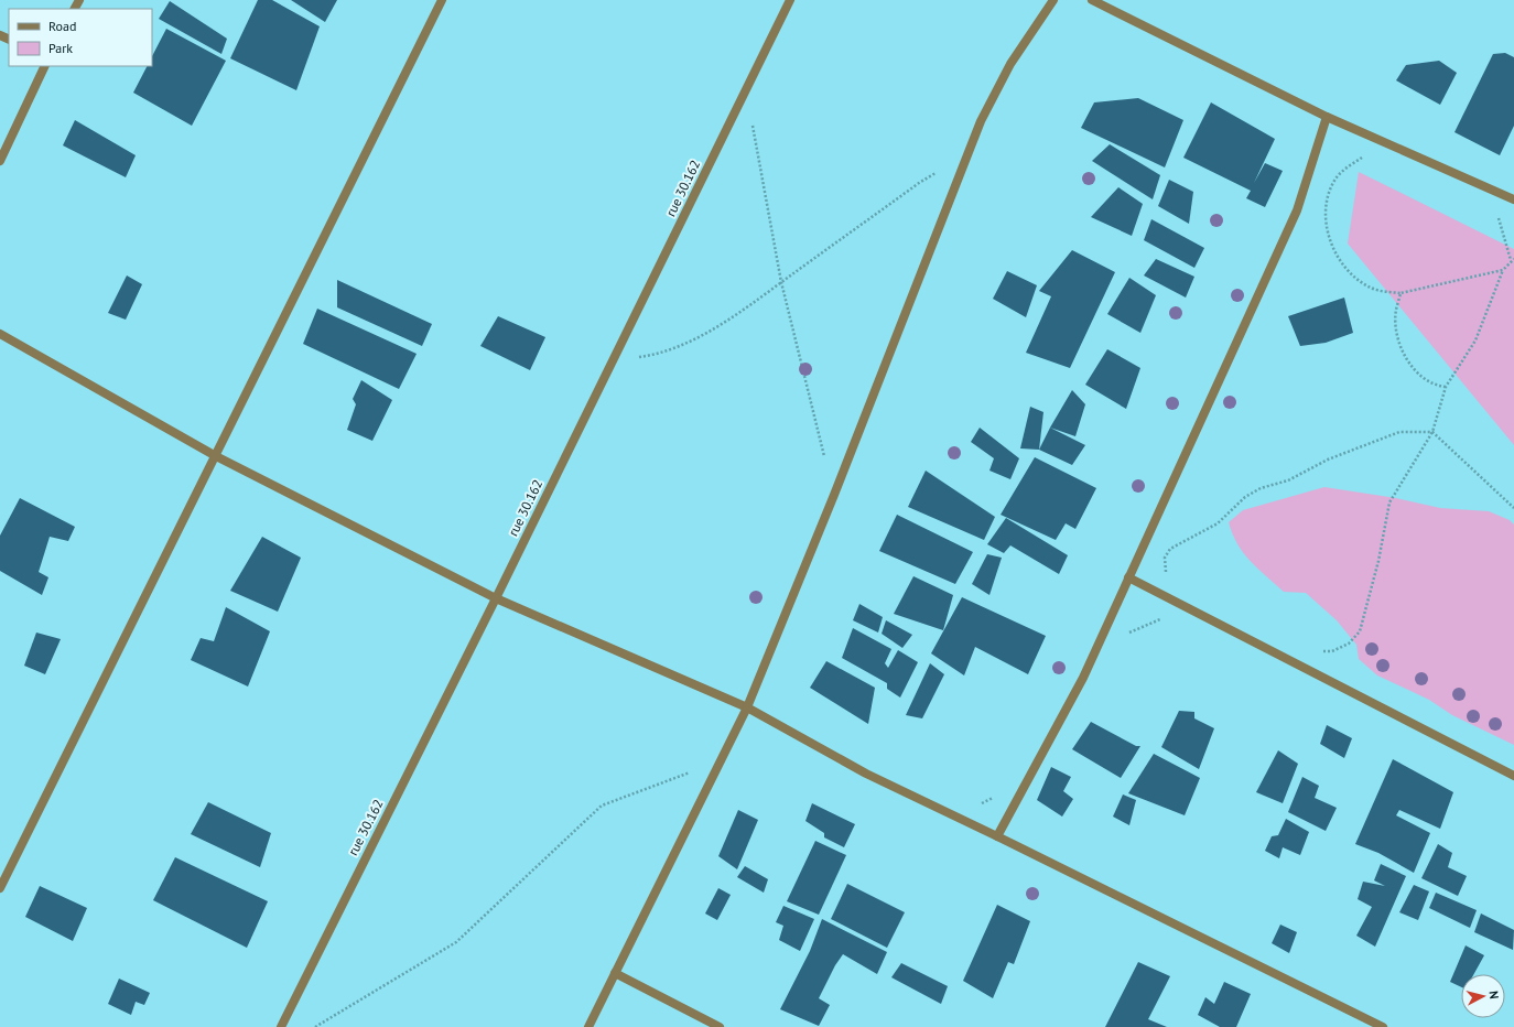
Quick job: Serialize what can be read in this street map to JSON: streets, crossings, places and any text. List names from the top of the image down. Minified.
{"streets":{"street":["rue 30.162"]},"legend":["Road","Park"],"north":"right"}
